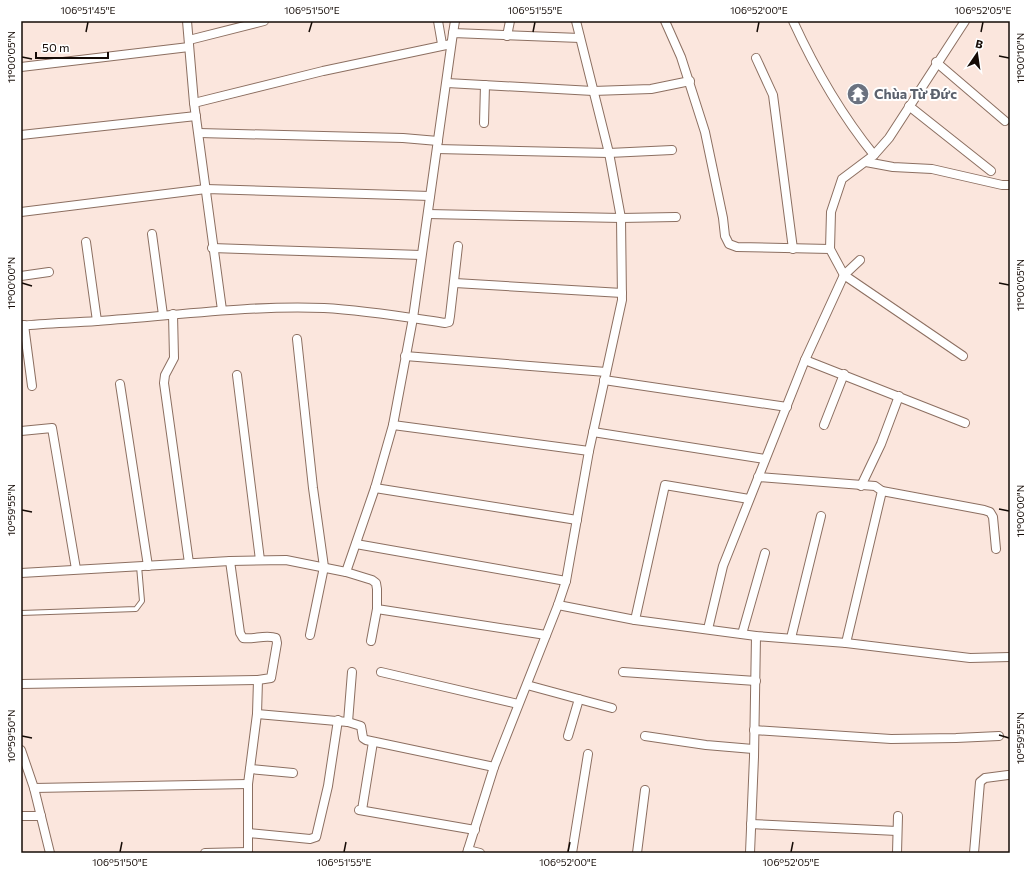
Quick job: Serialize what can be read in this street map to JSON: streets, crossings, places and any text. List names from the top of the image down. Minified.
{"places":{"temple":["Chùa Từ Đức"]},"scale_bar":"50 m","north":"top","coordinates":["106°51'45\"E","106°51'50\"E","106°51'55\"E","106°52'00\"E","106°52'05\"E","11°00'05\"N","11°00'10\"N","11°00'00\"N","10°59'55\"N","10°59'50\"N"]}
